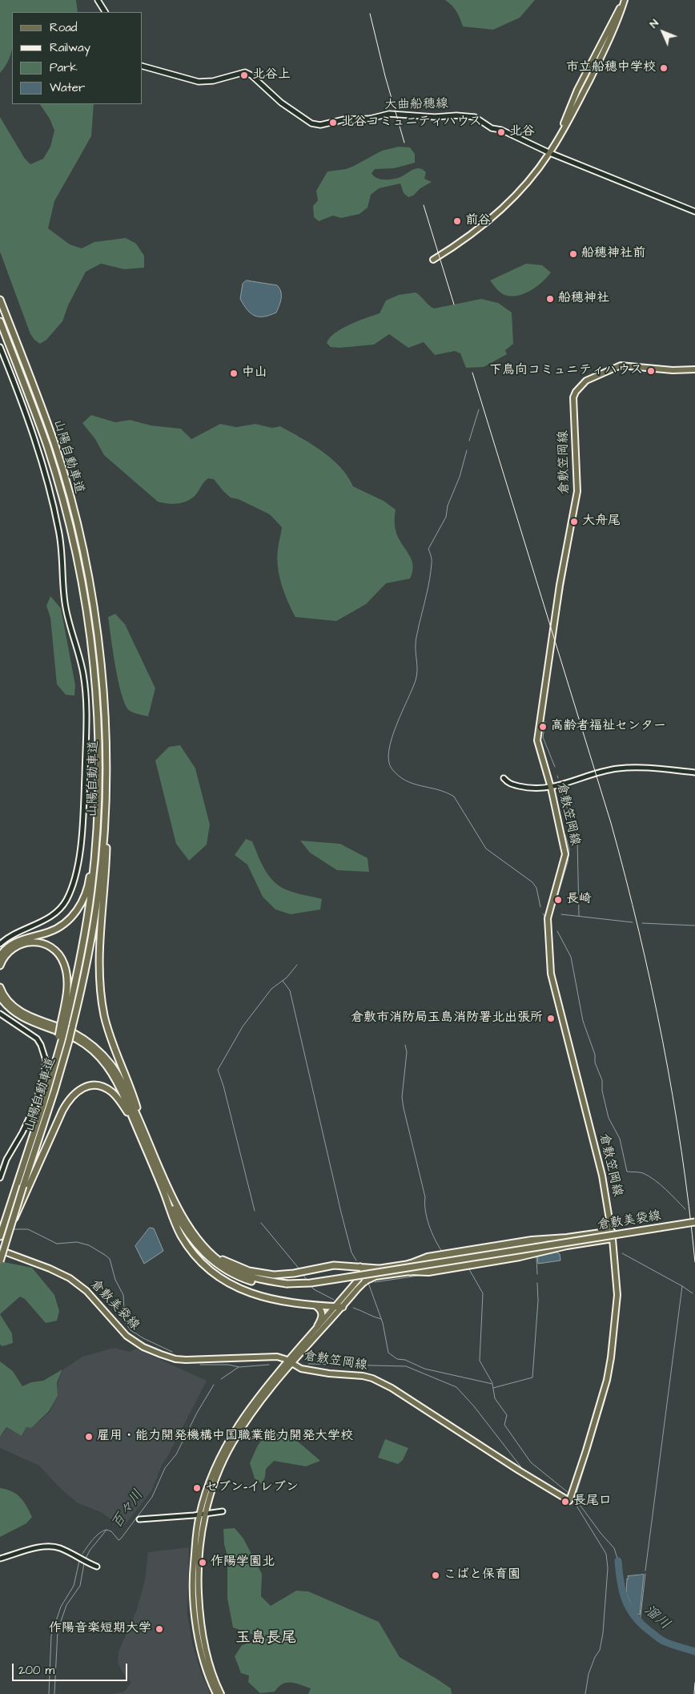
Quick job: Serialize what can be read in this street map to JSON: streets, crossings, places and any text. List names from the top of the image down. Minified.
{"streets":{"highway":["山陽自動車道","倉敷美袋線"],"main road":["大曲船穂線","倉敷笠岡線"]},"crossings":[["倉敷笠岡線","倉敷美袋線"]],"districts":["玉島長尾"],"water":["百々川","溜川"],"places":["市立船穂中学校","北谷上","北谷コミュニティハウス","北谷","前谷","船穂神社前","船穂神社","下鳥向コミュニティハウス","中山","大舟尾","高齢者福祉センター","長崎","倉敷市消防局玉島消防署北出張所","雇用・能力開発機構中国職業能力開発大学校","セブン-イレブン","長尾口","作陽学園北","こばと保育園","作陽音楽短期大学"],"legend":["Road","Railway","Park","Water"],"scale_bar":"200 m","north":"top left"}
